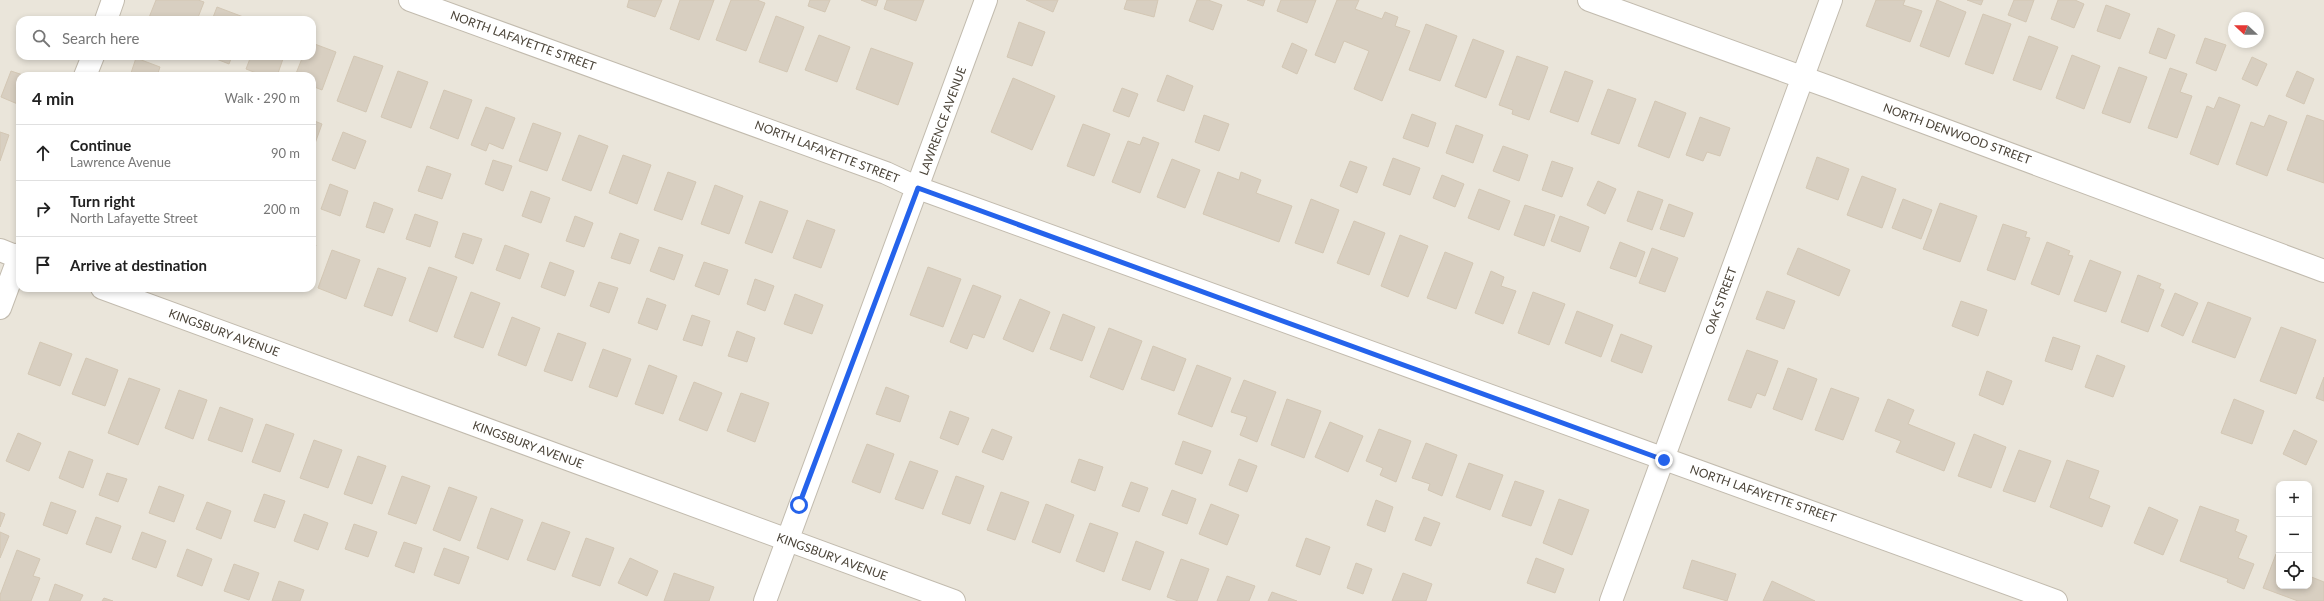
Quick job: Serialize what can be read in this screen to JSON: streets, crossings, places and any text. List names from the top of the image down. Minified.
{"streets":{"street":["NORTH LAFAYETTE STREET","LAWRENCE AVENUE","NORTH DENWOOD STREET","OAK STREET","KINGSBURY AVENUE"]},"crossings":[["NORTH LAFAYETTE STREET","LAWRENCE AVENUE"],["NORTH LAFAYETTE STREET","OAK STREET"],["LAWRENCE AVENUE","KINGSBURY AVENUE"],["NORTH DENWOOD STREET","OAK STREET"]],"north":"left","page":{"search":"Search here","heading":["4 min","Walk · 290 m"],"list":[["Continue","Lawrence Avenue","90 m"],["Turn right","North Lafayette Street","200 m"],"Arrive at destination"],"map_buttons":["+","−"]}}
